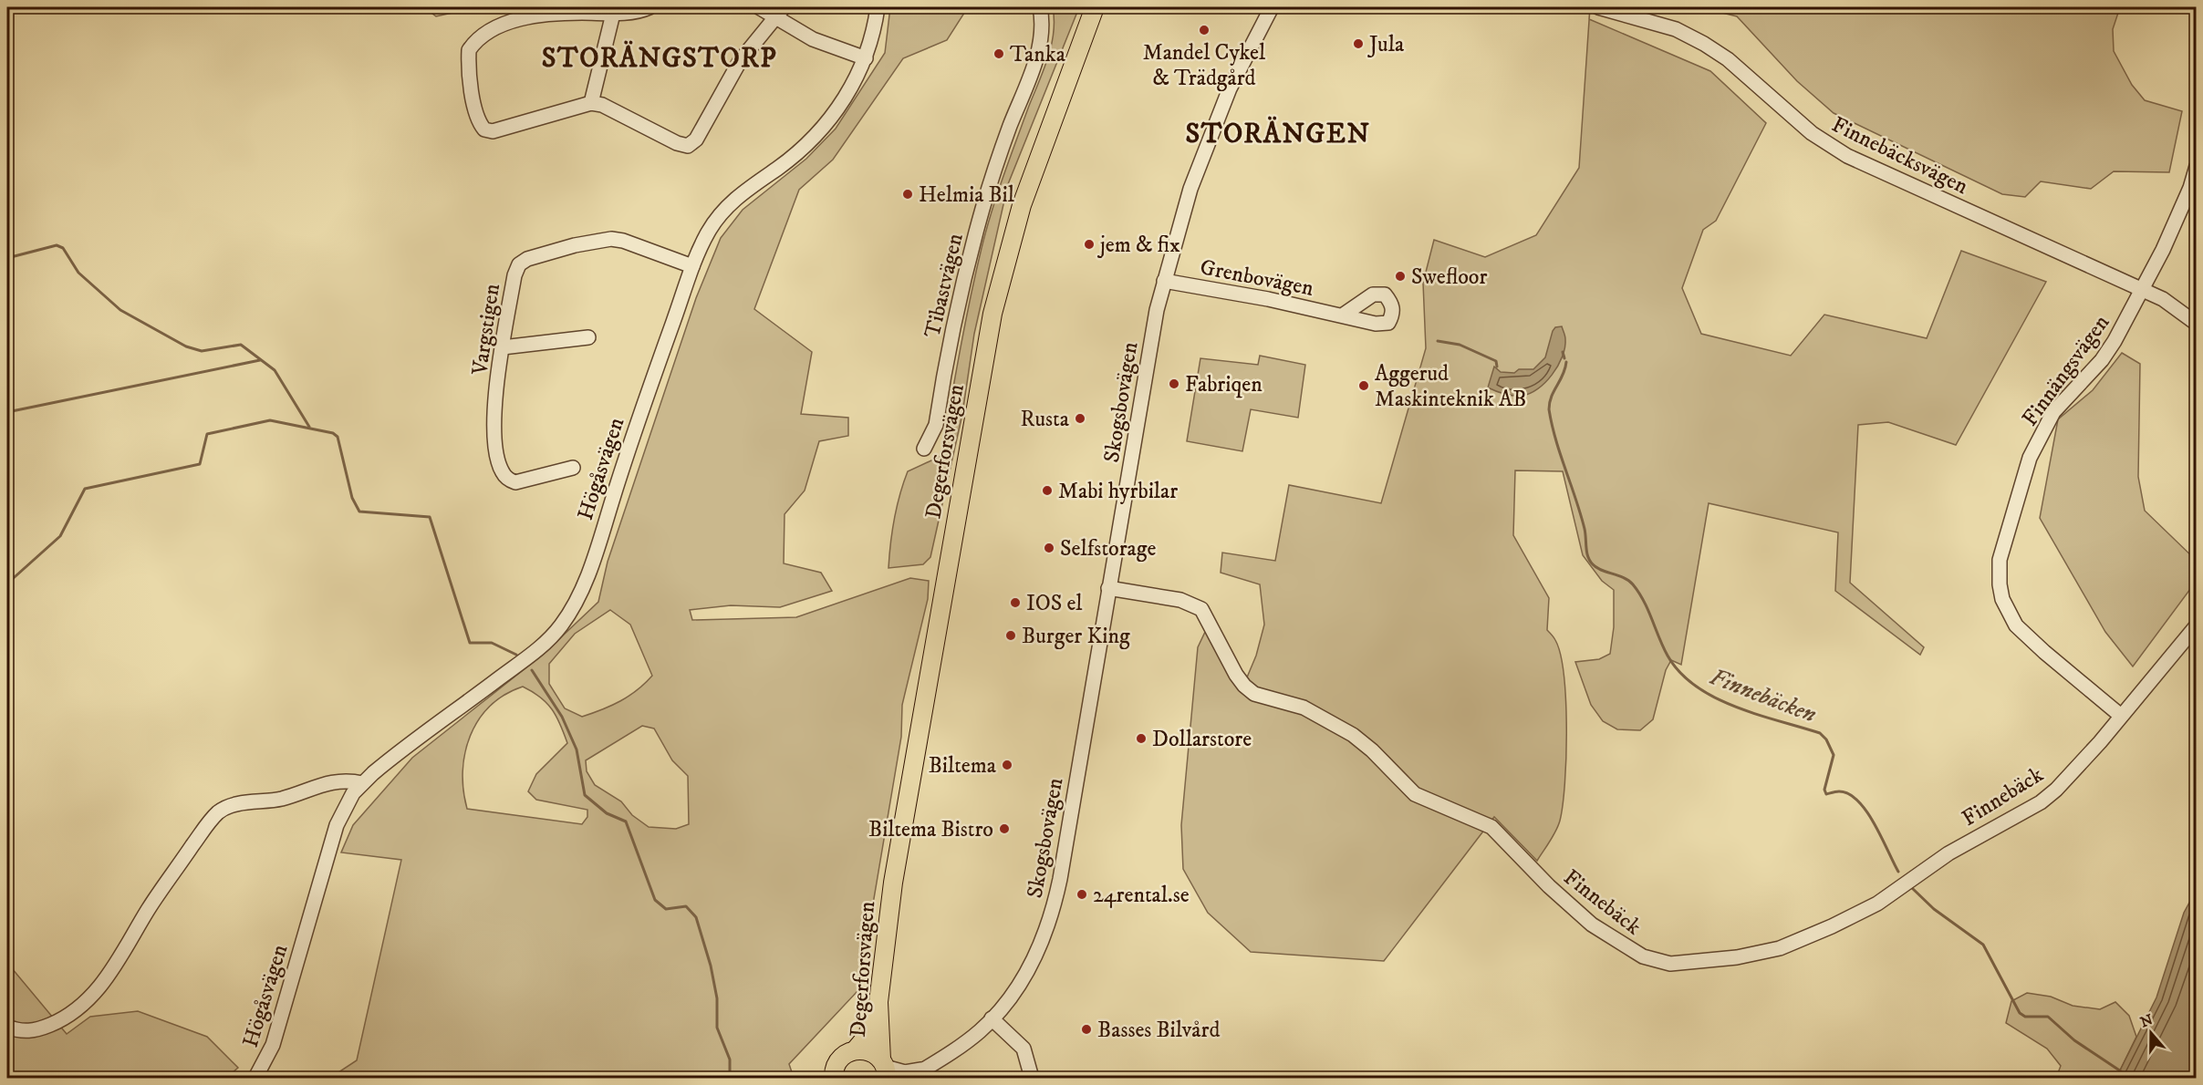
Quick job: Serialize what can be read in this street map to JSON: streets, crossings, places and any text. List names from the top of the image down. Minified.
{"streets":{"main road":["Degerforsvägen"],"street":["Finnebäcksvägen","Grenbovägen","Tibastvägen","Vargstigen","Finnängsvägen","Skogsbovägen","Högåsvägen","Finnebäck"]},"crossings":[["Finnebäcksvägen","Finnängsvägen"],["Grenbovägen","Skogsbovägen"],["Vargstigen","Högåsvägen"],["Finnängsvägen","Finnebäck"],["Skogsbovägen","Degerforsvägen"],["Skogsbovägen","Finnebäck"]],"districts":["STORÄNGSTORP","STORÄNGEN"],"water":["Finnebäcken"],"places":["Mandel Cykel & Trädgård","Jula","Tanka","Helmia Bil","jem & fix","Swefloor","Fabriqen","Aggerud Maskinteknik AB","Rusta","Mabi hyrbilar","Selfstorage","IOS el","Burger King","Dollarstore","Biltema","Biltema Bistro","24rental.se","Basses Bilvård"],"north":"top"}
